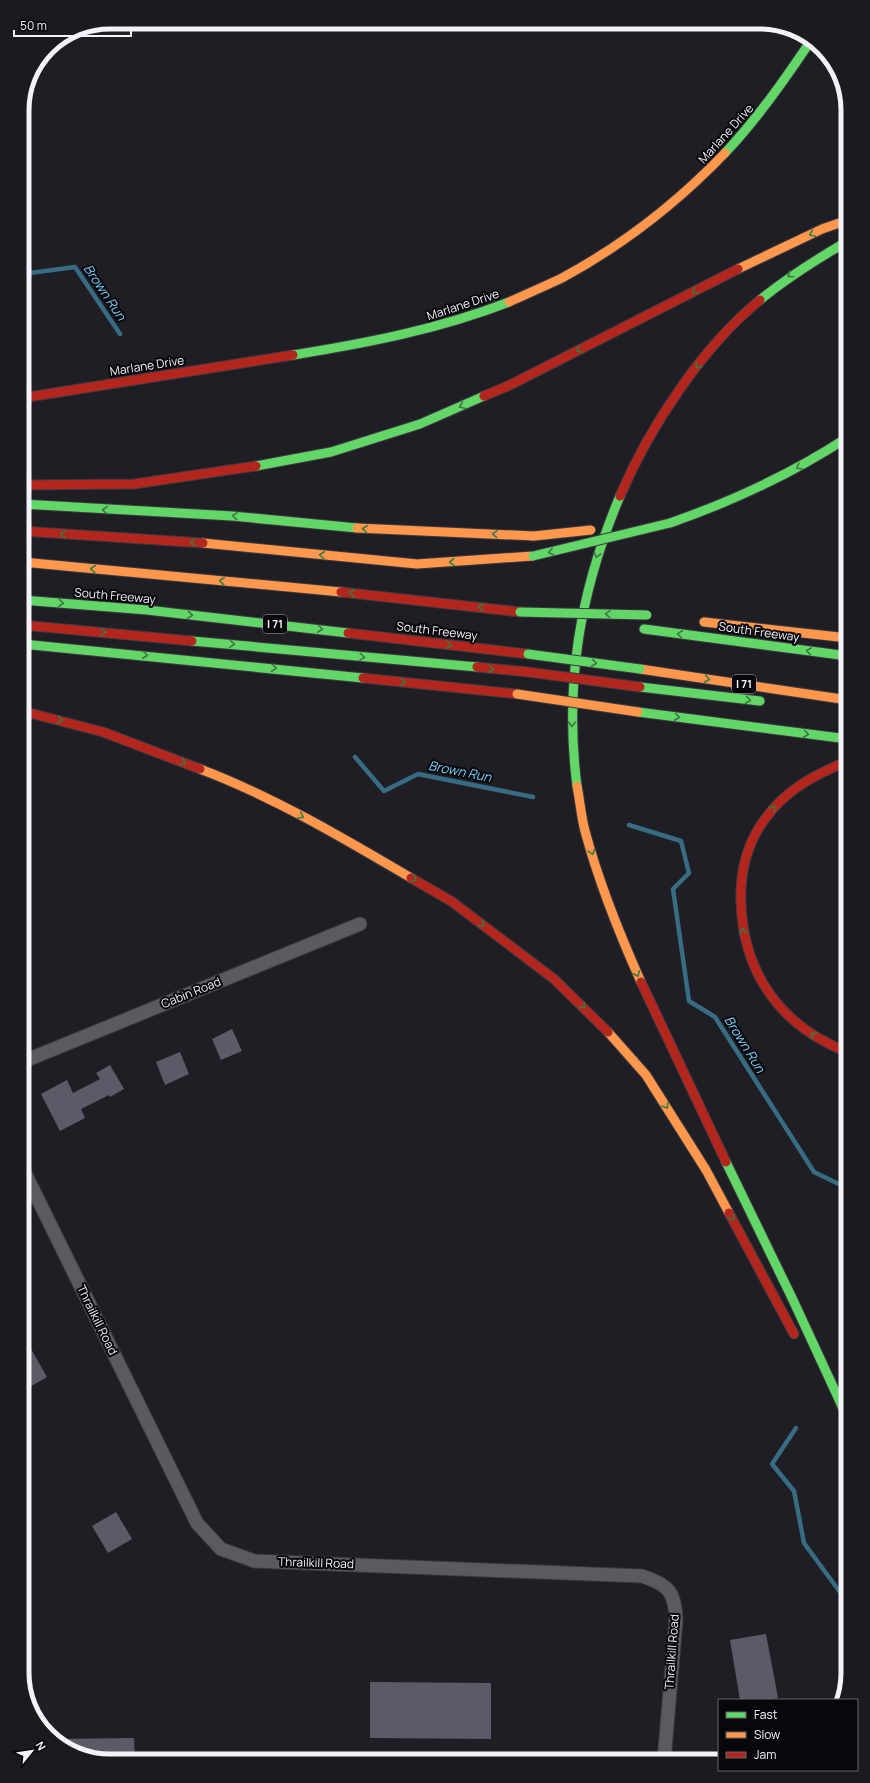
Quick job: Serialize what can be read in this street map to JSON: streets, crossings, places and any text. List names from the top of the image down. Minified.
{"streets":{"main road":["Marlane Drive","South Freeway","I 71"],"street":["Cabin Road","Thrailkill Road"]},"water":["Brown Run"],"legend":["Fast","Slow","Jam"],"scale_bar":"50 m","north":"top right"}
